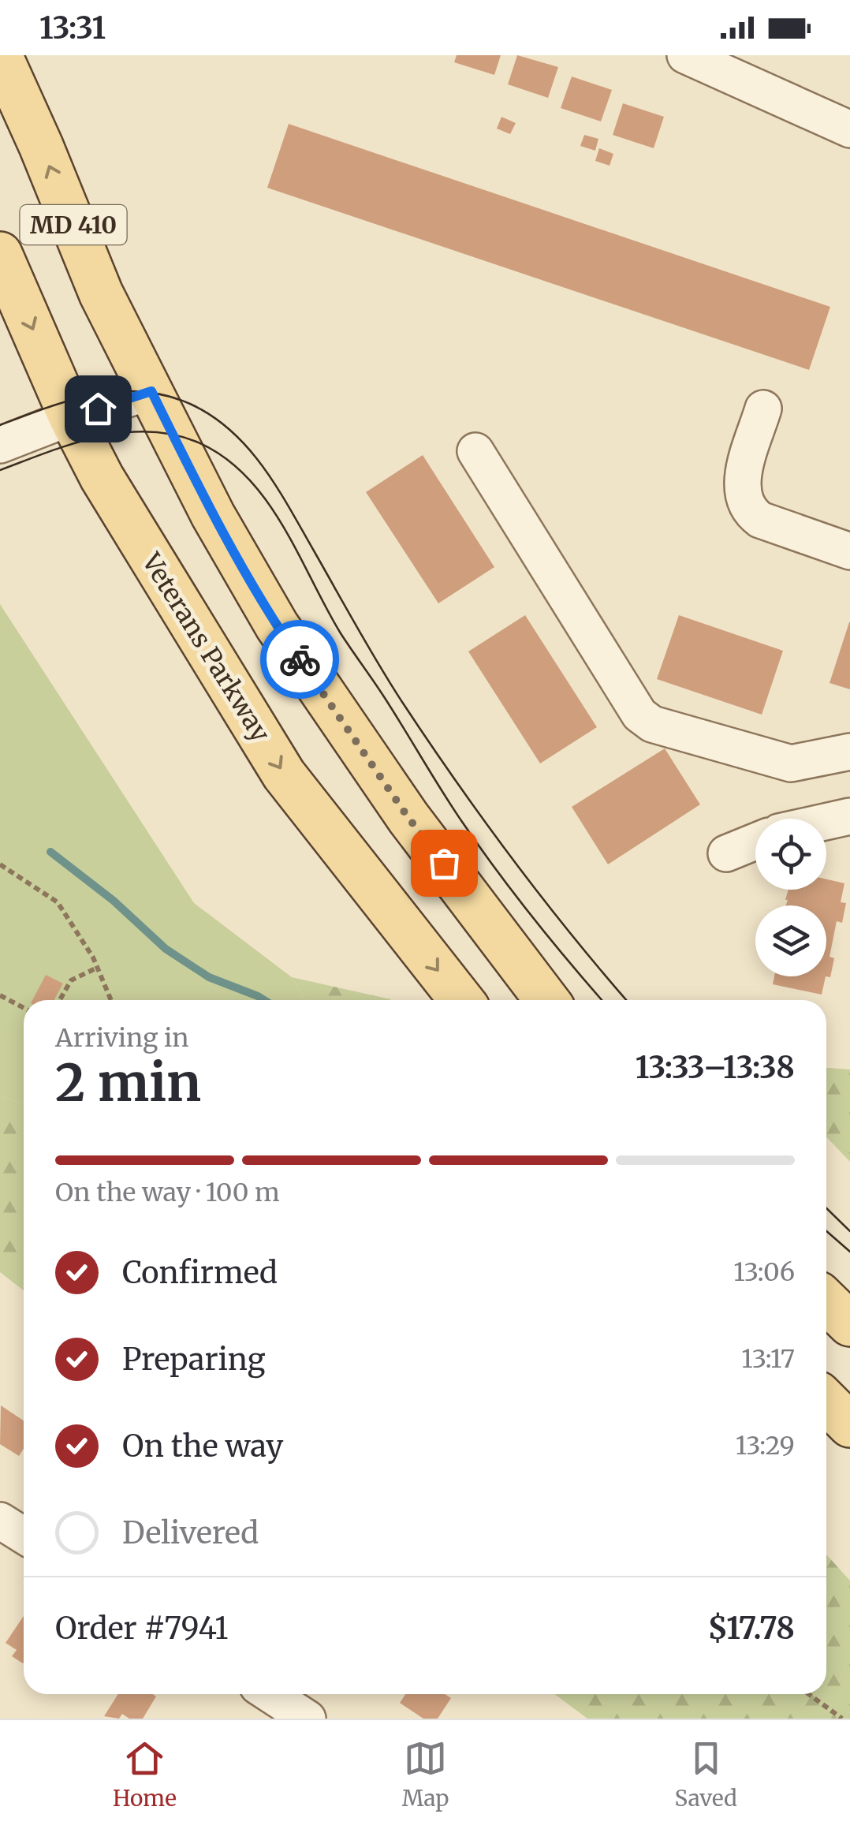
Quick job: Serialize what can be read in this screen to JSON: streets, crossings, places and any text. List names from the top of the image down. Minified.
{"streets":{"main road":["MD 410","Veterans Parkway"]},"page":{"status":"13:31","heading":["2 min","Arriving in","13:33–13:38"],"panel":["Order #7941","$17.78"],"bar":"On the way · 100 m","list":[["Confirmed","13:06"],["Preparing","13:17"],["On the way","13:29"],"Delivered"],"tabs":["Home","Map","Saved"]}}
